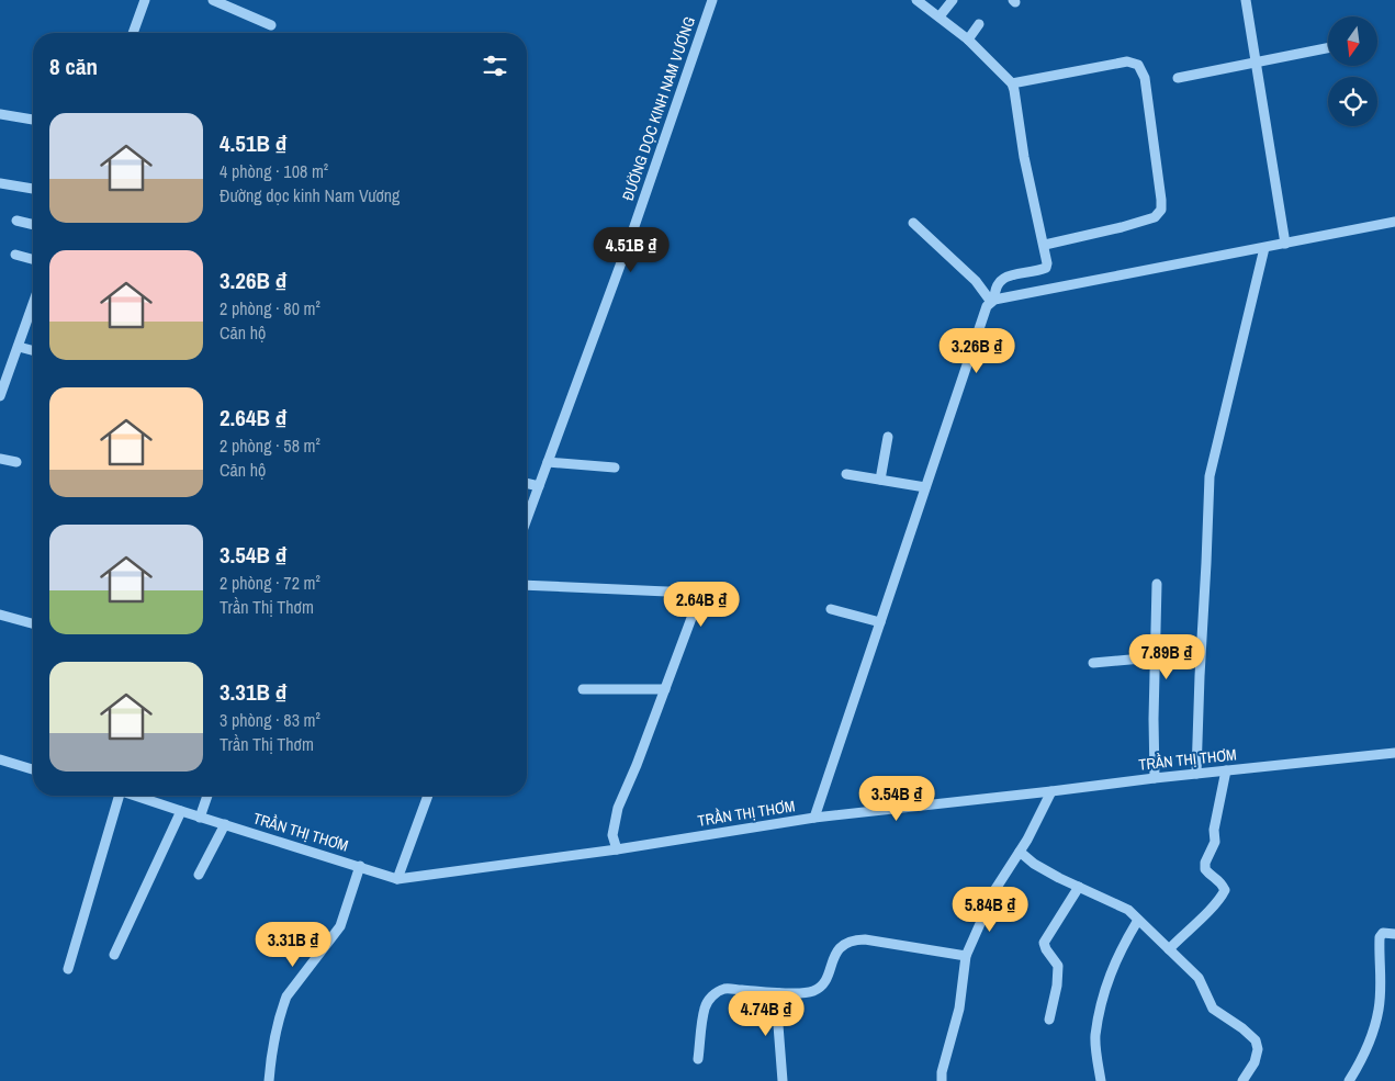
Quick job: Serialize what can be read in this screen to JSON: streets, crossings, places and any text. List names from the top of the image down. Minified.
{"streets":{"street":["ĐƯỜNG DỌC KINH NAM VƯƠNG","TRẦN THỊ THƠM"]},"north":"bottom","page":{"heading":"8 căn","list":[{"name":"4.51B ₫","note":"4 phòng · 108 m² · Đường dọc kinh Nam Vương"},{"name":"3.26B ₫","note":"2 phòng · 80 m² · Căn hộ"},{"name":"2.64B ₫","note":"2 phòng · 58 m² · Căn hộ"},{"name":"3.54B ₫","note":"2 phòng · 72 m² · Trần Thị Thơm"},{"name":"3.31B ₫","note":"3 phòng · 83 m² · Trần Thị Thơm"}],"price":["4.51B ₫","3.26B ₫","2.64B ₫","7.89B ₫","3.54B ₫","5.84B ₫","3.31B ₫","4.74B ₫"]}}
